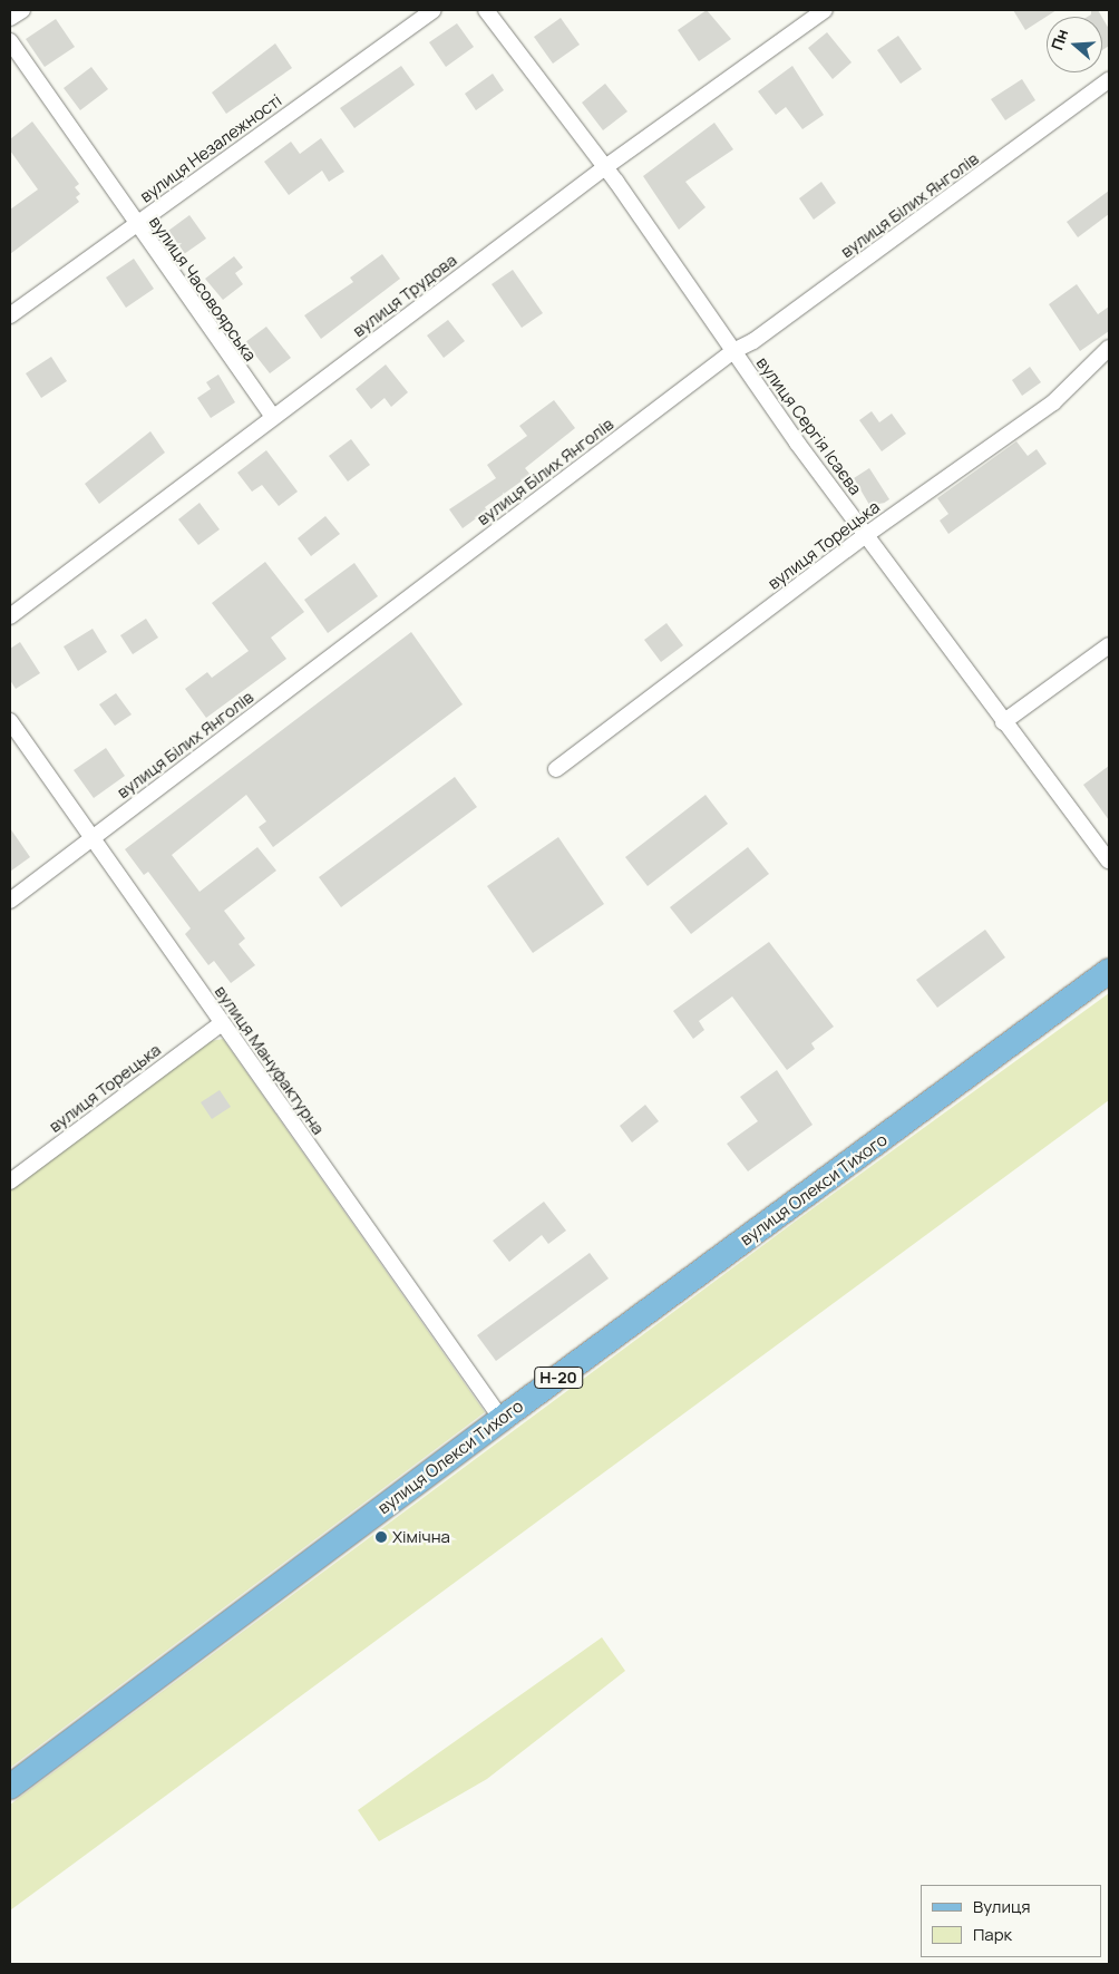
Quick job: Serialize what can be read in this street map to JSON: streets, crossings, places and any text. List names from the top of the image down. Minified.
{"streets":{"main road":["вулиця Олекси Тихого","Н-20"],"street":["вулиця Незалежності","вулиця Білих Янголів","вулиця Часовоярська","вулиця Трудова","вулиця Сергія Ісаєва","вулиця Торецька","вулиця Мануфактурна"]},"crossings":[["вулиця Незалежності","вулиця Часовоярська"],["вулиця Білих Янголів","вулиця Сергія Ісаєва"],["вулиця Білих Янголів","вулиця Мануфактурна"],["вулиця Часовоярська","вулиця Трудова"],["вулиця Трудова","вулиця Сергія Ісаєва"],["вулиця Сергія Ісаєва","вулиця Торецька"],["вулиця Торецька","вулиця Мануфактурна"],["вулиця Мануфактурна","вулиця Олекси Тихого"]],"places":["Хімічна"],"legend":["Вулиця","Парк"],"north":"left"}
